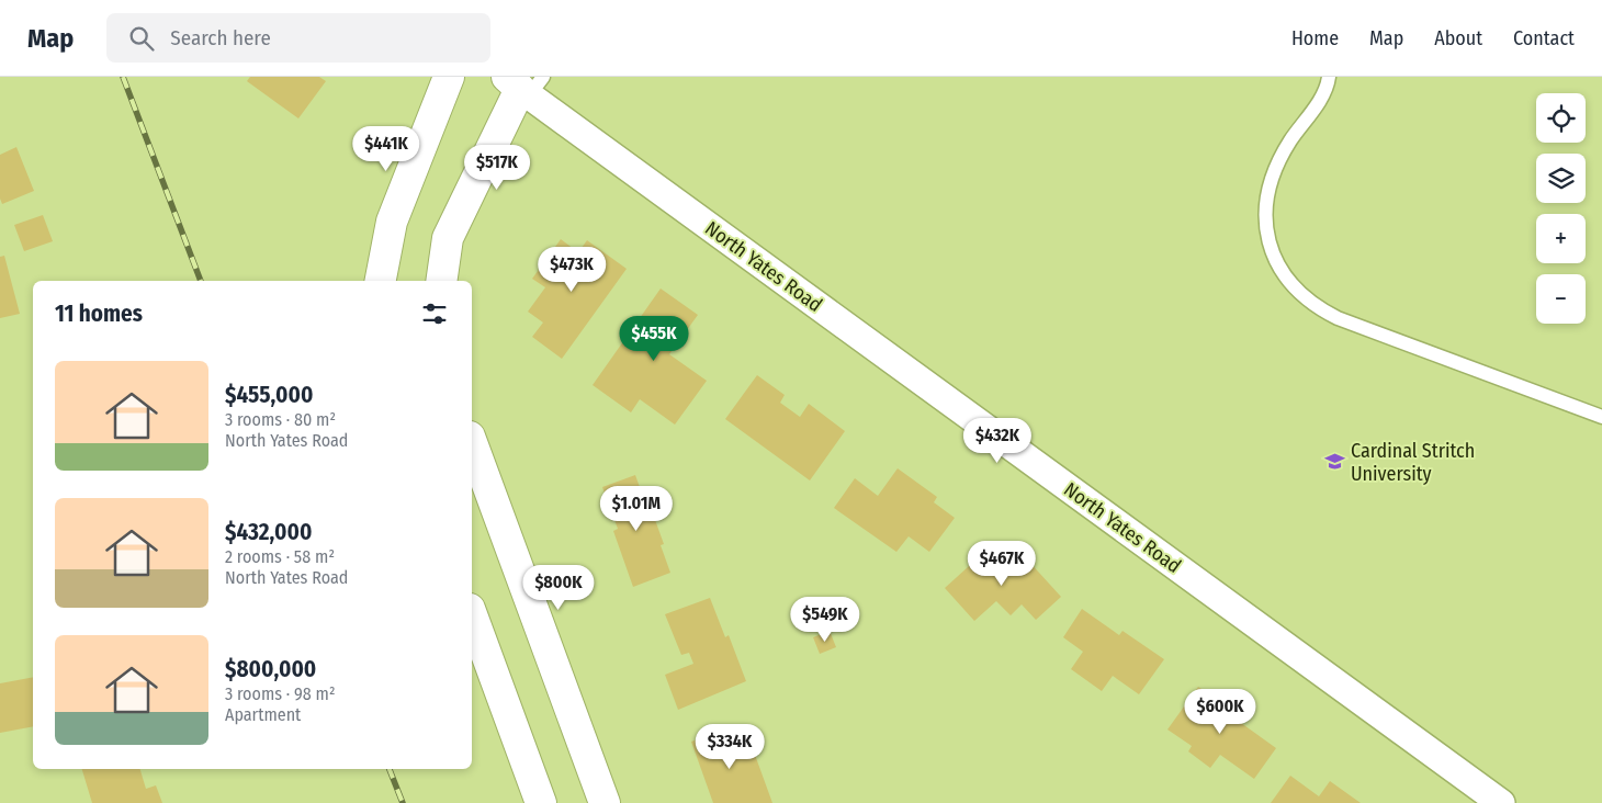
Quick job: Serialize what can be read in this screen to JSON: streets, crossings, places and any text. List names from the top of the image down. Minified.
{"streets":{"street":["North Yates Road"]},"places":{"school or university":["Cardinal Stritch University"]},"page":{"header":"Map","search":"Search here","nav":["Home","Map","About","Contact"],"map_buttons":["+","−"],"price":["$441K","$517K","$473K","$455K","$432K","$1.01M","$467K","$800K","$549K","$600K","$334K"],"heading":"11 homes","list":[{"name":"$455,000","note":"3 rooms · 80 m² · North Yates Road"},{"name":"$432,000","note":"2 rooms · 58 m² · North Yates Road"},{"name":"$800,000","note":"3 rooms · 98 m² · Apartment"}]}}
